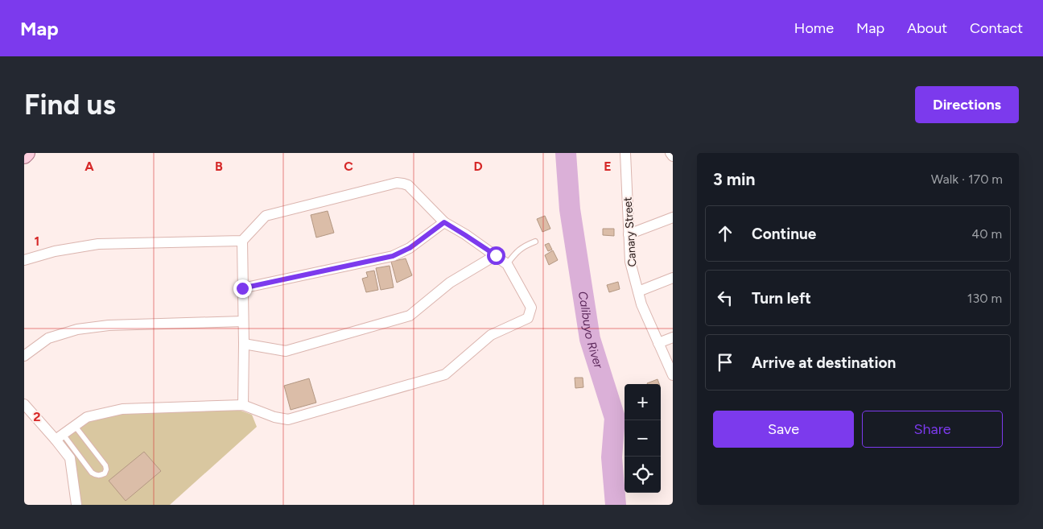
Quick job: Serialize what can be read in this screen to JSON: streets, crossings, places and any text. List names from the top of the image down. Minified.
{"streets":{"street":["Canary Street"]},"water":["Calibuyo River"],"page":{"header":"Map","nav":["Home","Map","About","Contact"],"buttons":["Directions",["Save","Share"]],"title":"Find us","heading":["3 min","Walk · 170 m"],"list":[["Continue","40 m"],["Turn left","130 m"],"Arrive at destination"],"map_buttons":["+","−"]},"grid":{"columns":["A","B","C","D","E"],"rows":["1","2"]}}
